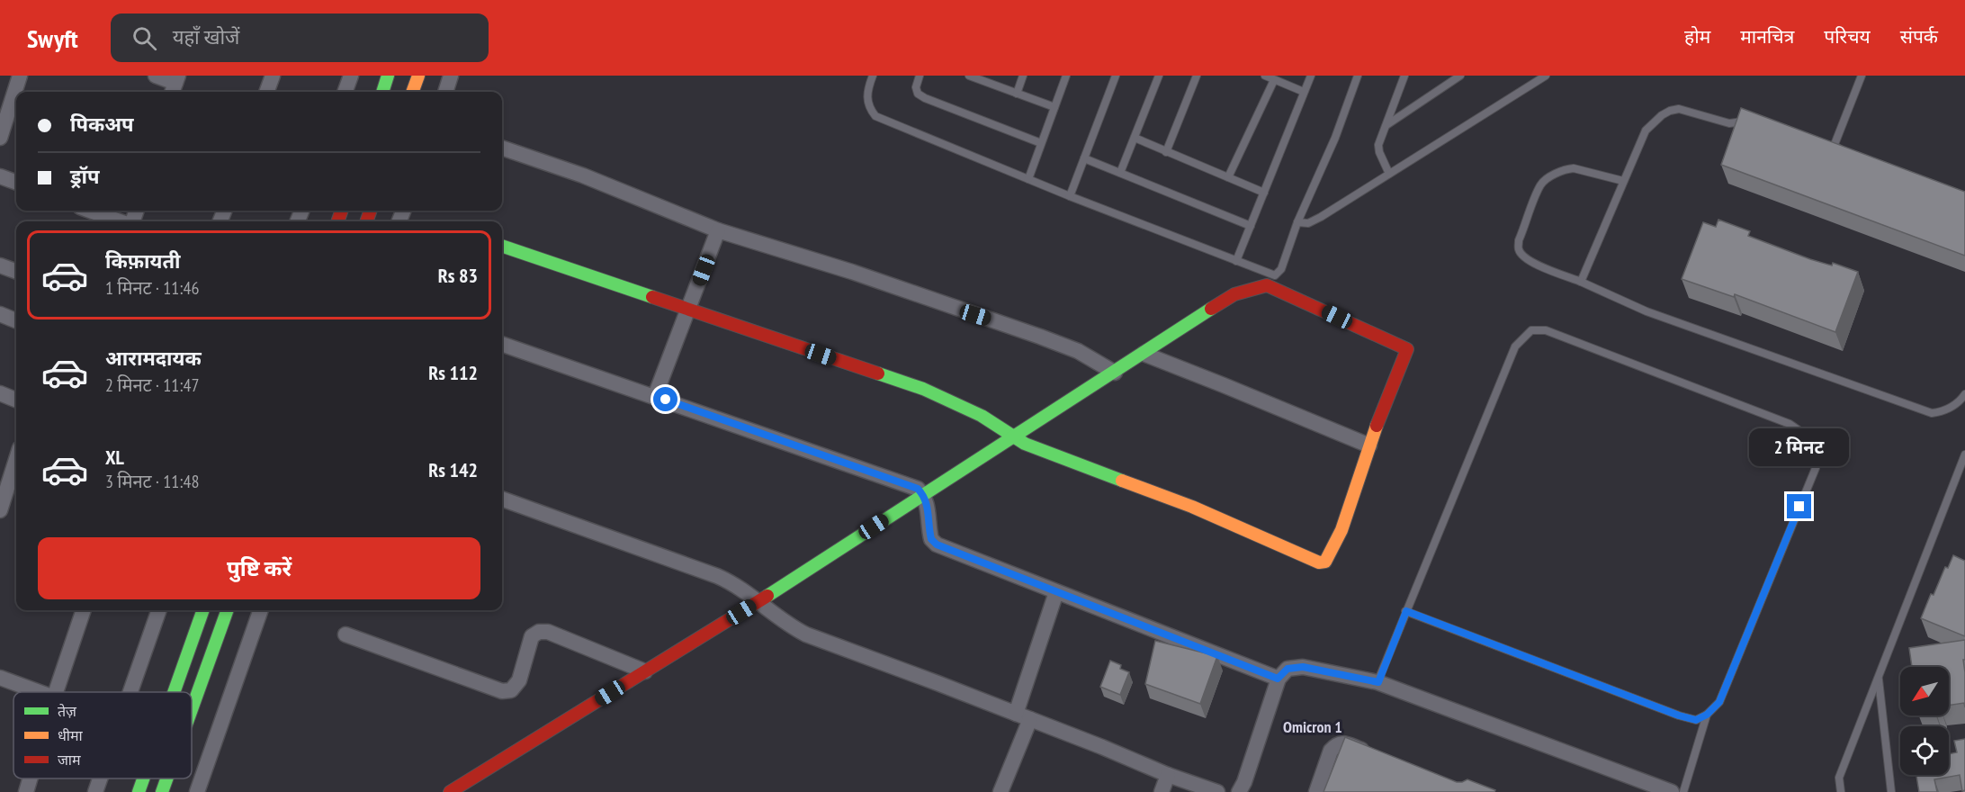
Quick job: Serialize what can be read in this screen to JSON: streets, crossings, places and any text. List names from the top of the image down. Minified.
{"districts":["Omicron 1"],"legend":["तेज़","धीमा","जाम"],"north":"bottom left","page":{"header":"Swyft","search":"यहाँ खोजें","nav":["होम","मानचित्र","परिचय","संपर्क"],"banner":["पिकअप","ड्रॉप"],"list":[{"name":"किफ़ायती","note":"1 मिनट · 11:46","value":"Rs 83"},{"name":"आरामदायक","note":"2 मिनट · 11:47","value":"Rs 112"},{"name":"XL","note":"3 मिनट · 11:48","value":"Rs 142"}],"bubble":"2 मिनट","buttons":"पुष्टि करें"}}
